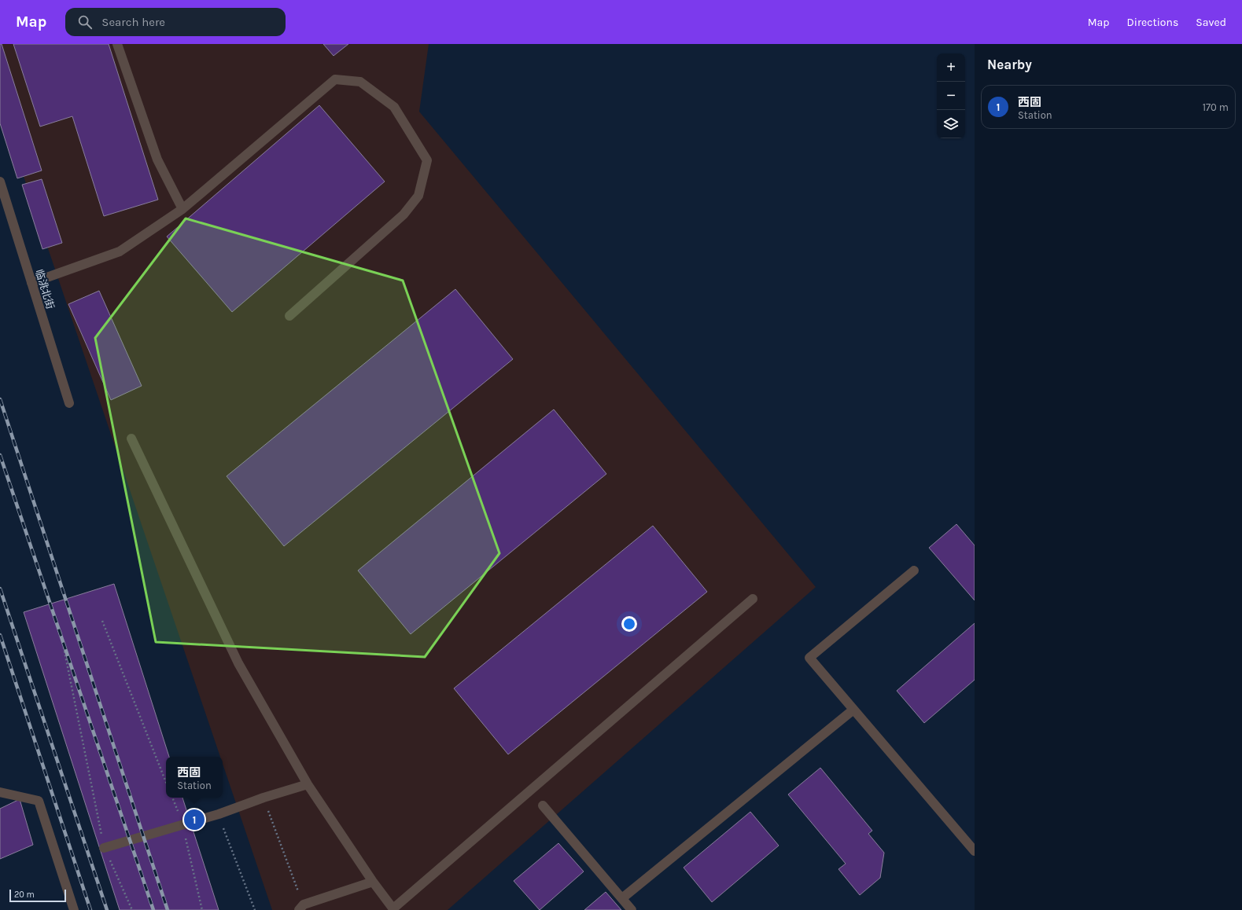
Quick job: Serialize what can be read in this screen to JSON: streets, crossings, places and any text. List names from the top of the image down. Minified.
{"streets":{"street":["临洮北街"]},"scale_bar":"20 m","page":{"header":"Map","search":"Search here","nav":["Map","Directions","Saved"],"heading":"Nearby","map_buttons":["+","−"],"list":[{"mark":"1","name":"西固","note":"Station","value":"170 m"}],"popup":["西固","Station"],"pins":"1","scale":"20 m"}}
